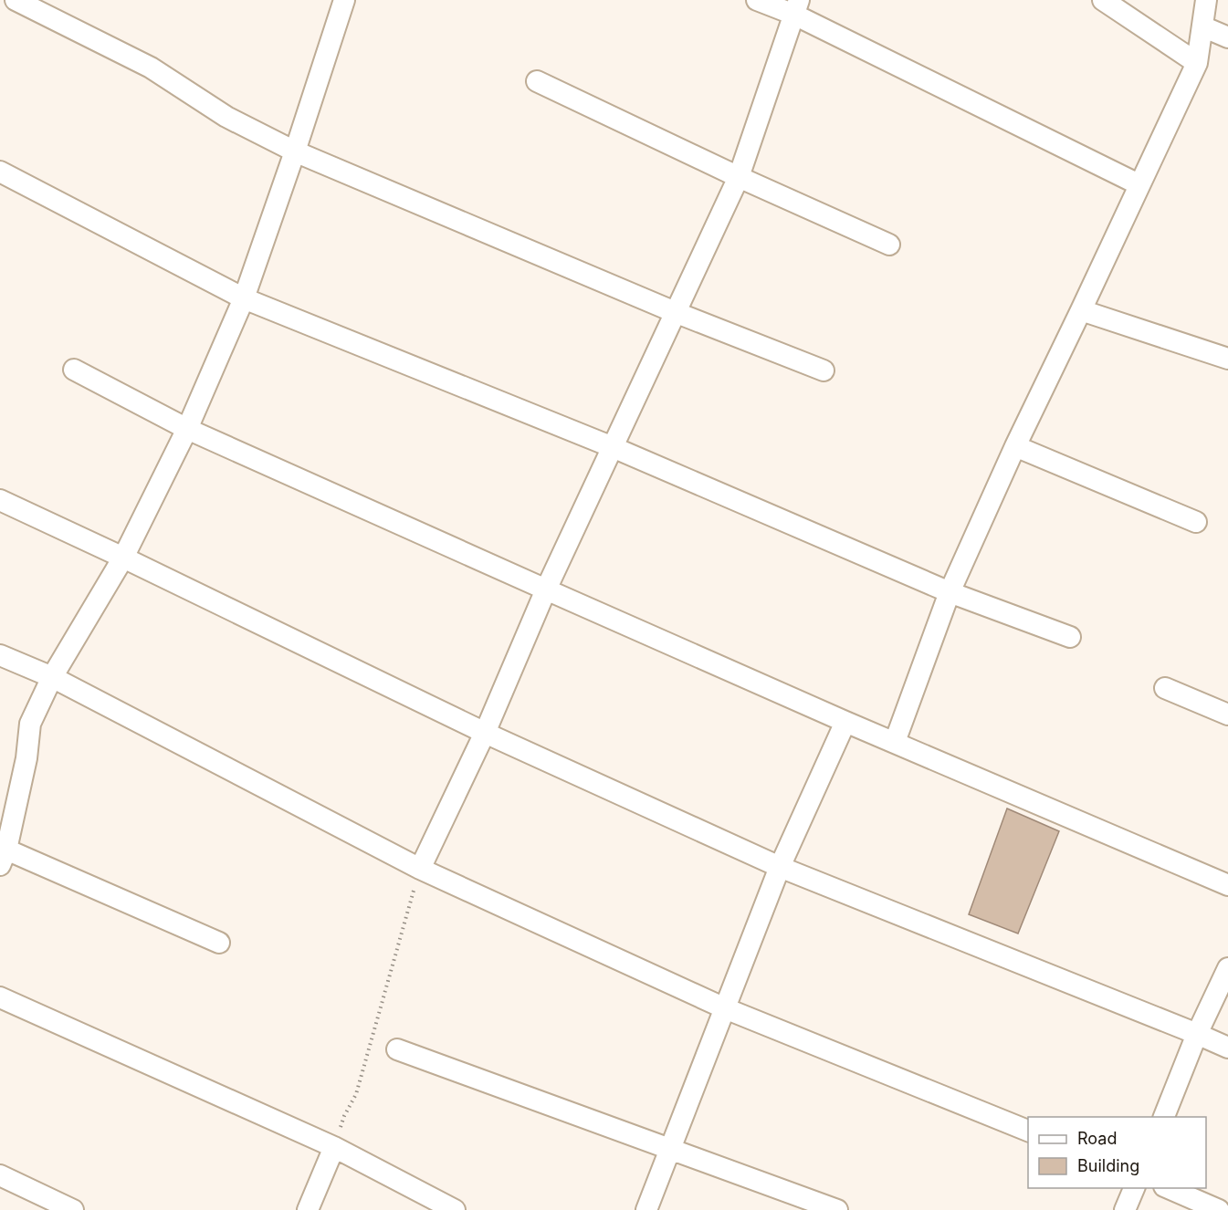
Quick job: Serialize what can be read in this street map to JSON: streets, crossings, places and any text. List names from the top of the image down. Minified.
{"legend":["Road","Building"]}
